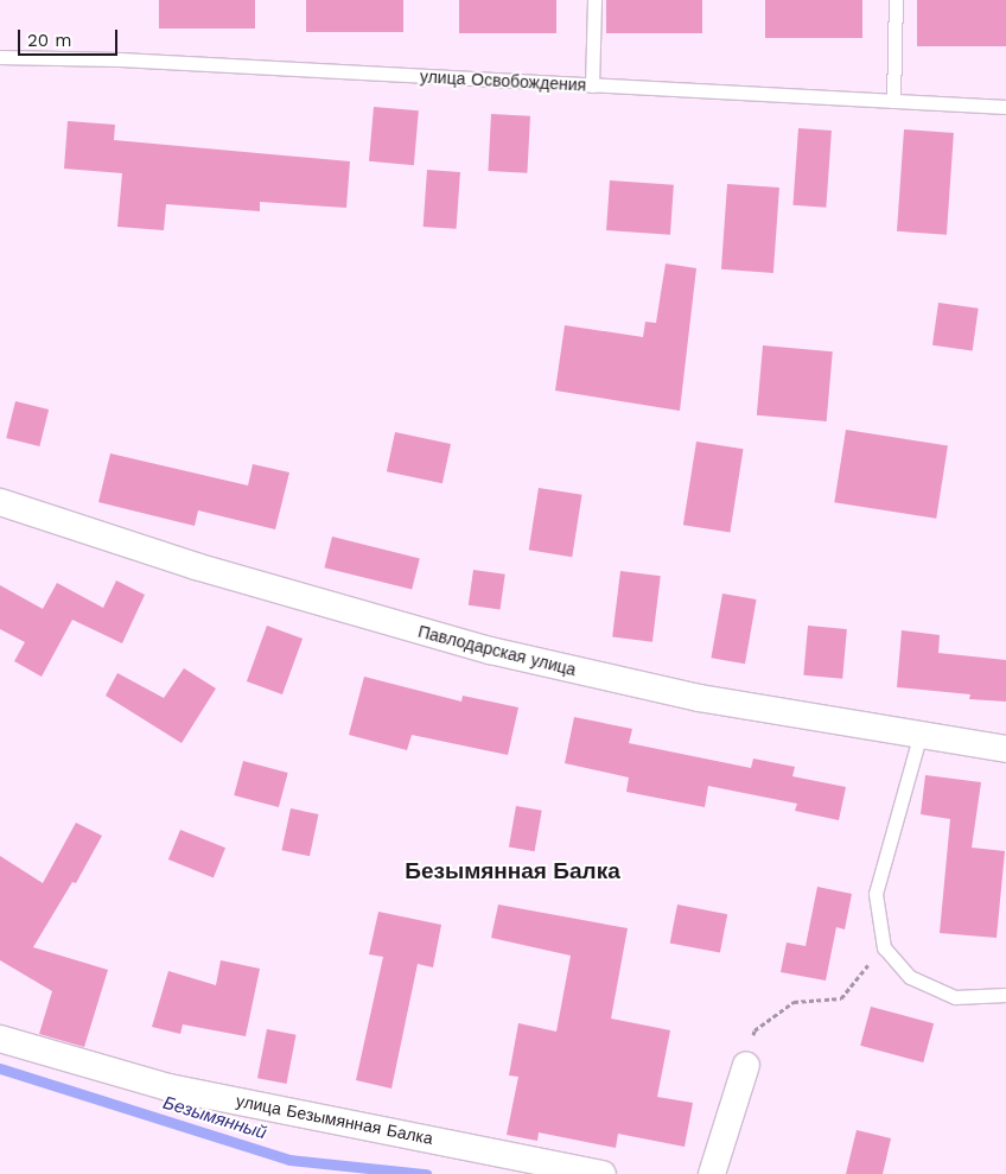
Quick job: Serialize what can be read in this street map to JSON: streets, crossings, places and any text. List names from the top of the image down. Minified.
{"streets":{"street":["Павлодарская улица","улица Безымянная Балка"],"lane":["улица Освобождения"]},"districts":["Безымянная Балка"],"water":["Безымянный"],"scale_bar":"20 m"}
